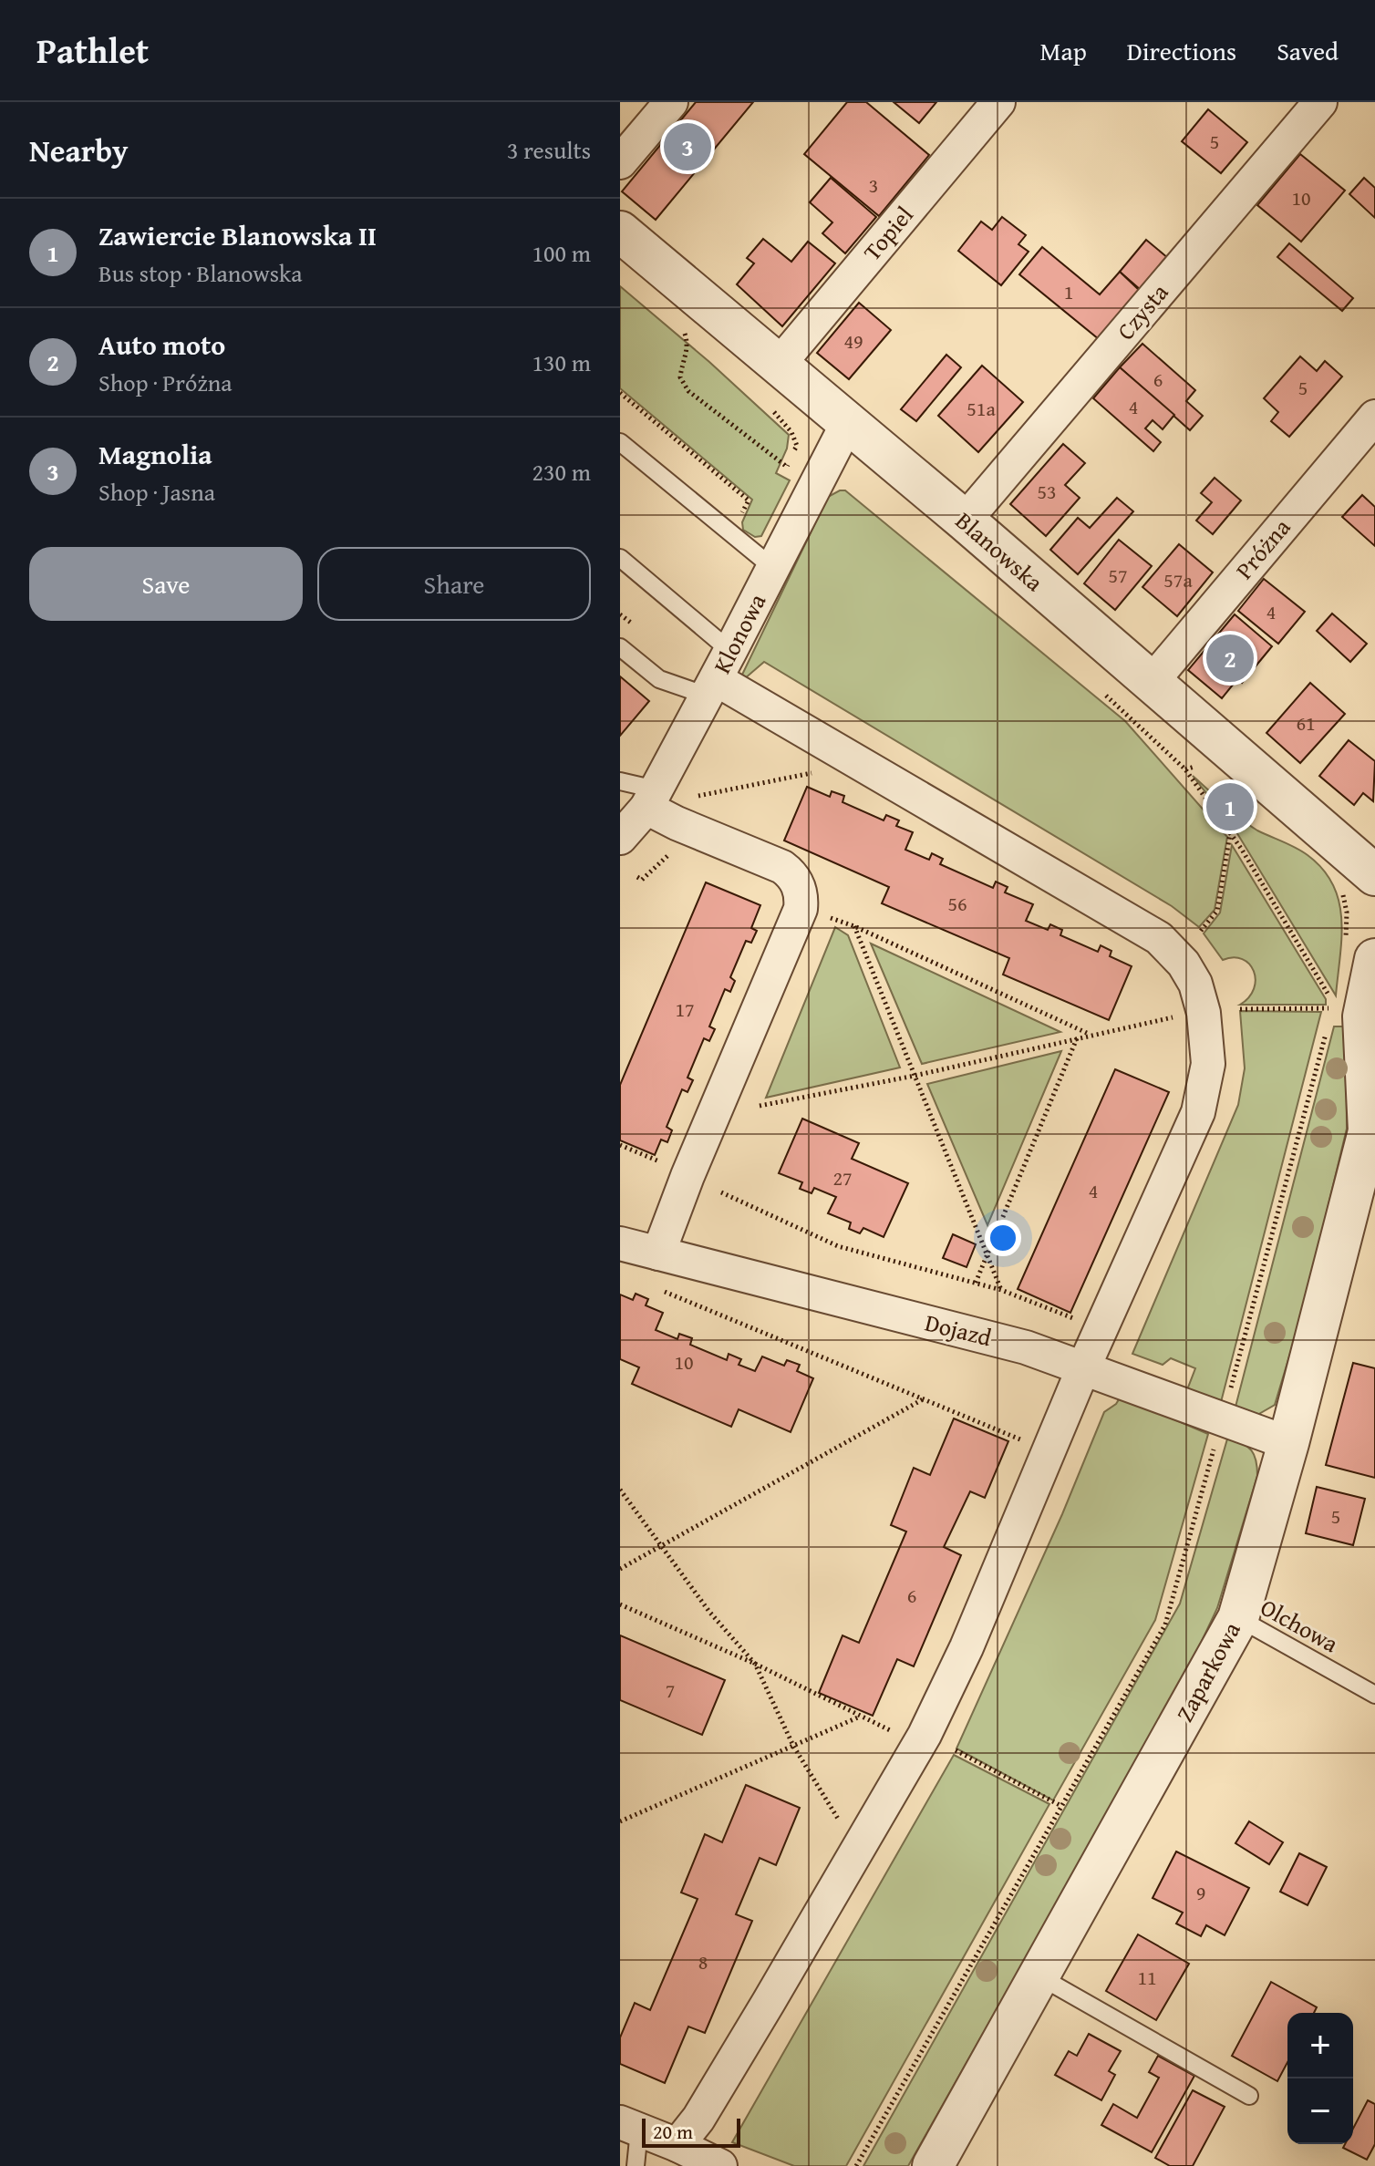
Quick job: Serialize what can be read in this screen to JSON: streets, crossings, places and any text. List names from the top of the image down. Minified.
{"streets":{"street":["Topiel","Czysta","Próżna","Blanowska","Klonowa","Dojazd","Zaparkowa"],"lane":["Olchowa"]},"crossings":[["Topiel","Blanowska"],["Czysta","Blanowska"],["Próżna","Blanowska"],["Blanowska","Klonowa"],["Dojazd","Zaparkowa"],["Olchowa","Zaparkowa"]],"house_numbers":["5","3","10","1","49","6","5","4","51a","53","57","57a","4","61","56","17","27","4","10","5","6","7","9","8","11"],"scale_bar":"20 m","page":{"header":"Pathlet","nav":["Map","Directions","Saved"],"heading":["Nearby","3 results"],"pins":["3","2","1"],"list":[{"mark":"1","name":"Zawiercie Blanowska II","note":"Bus stop · Blanowska","value":"100 m"},{"mark":"2","name":"Auto moto","note":"Shop · Próżna","value":"130 m"},{"mark":"3","name":"Magnolia","note":"Shop · Jasna","value":"230 m"}],"buttons":["Save","Share"],"map_buttons":["+","−"],"scale":"20 m"}}
